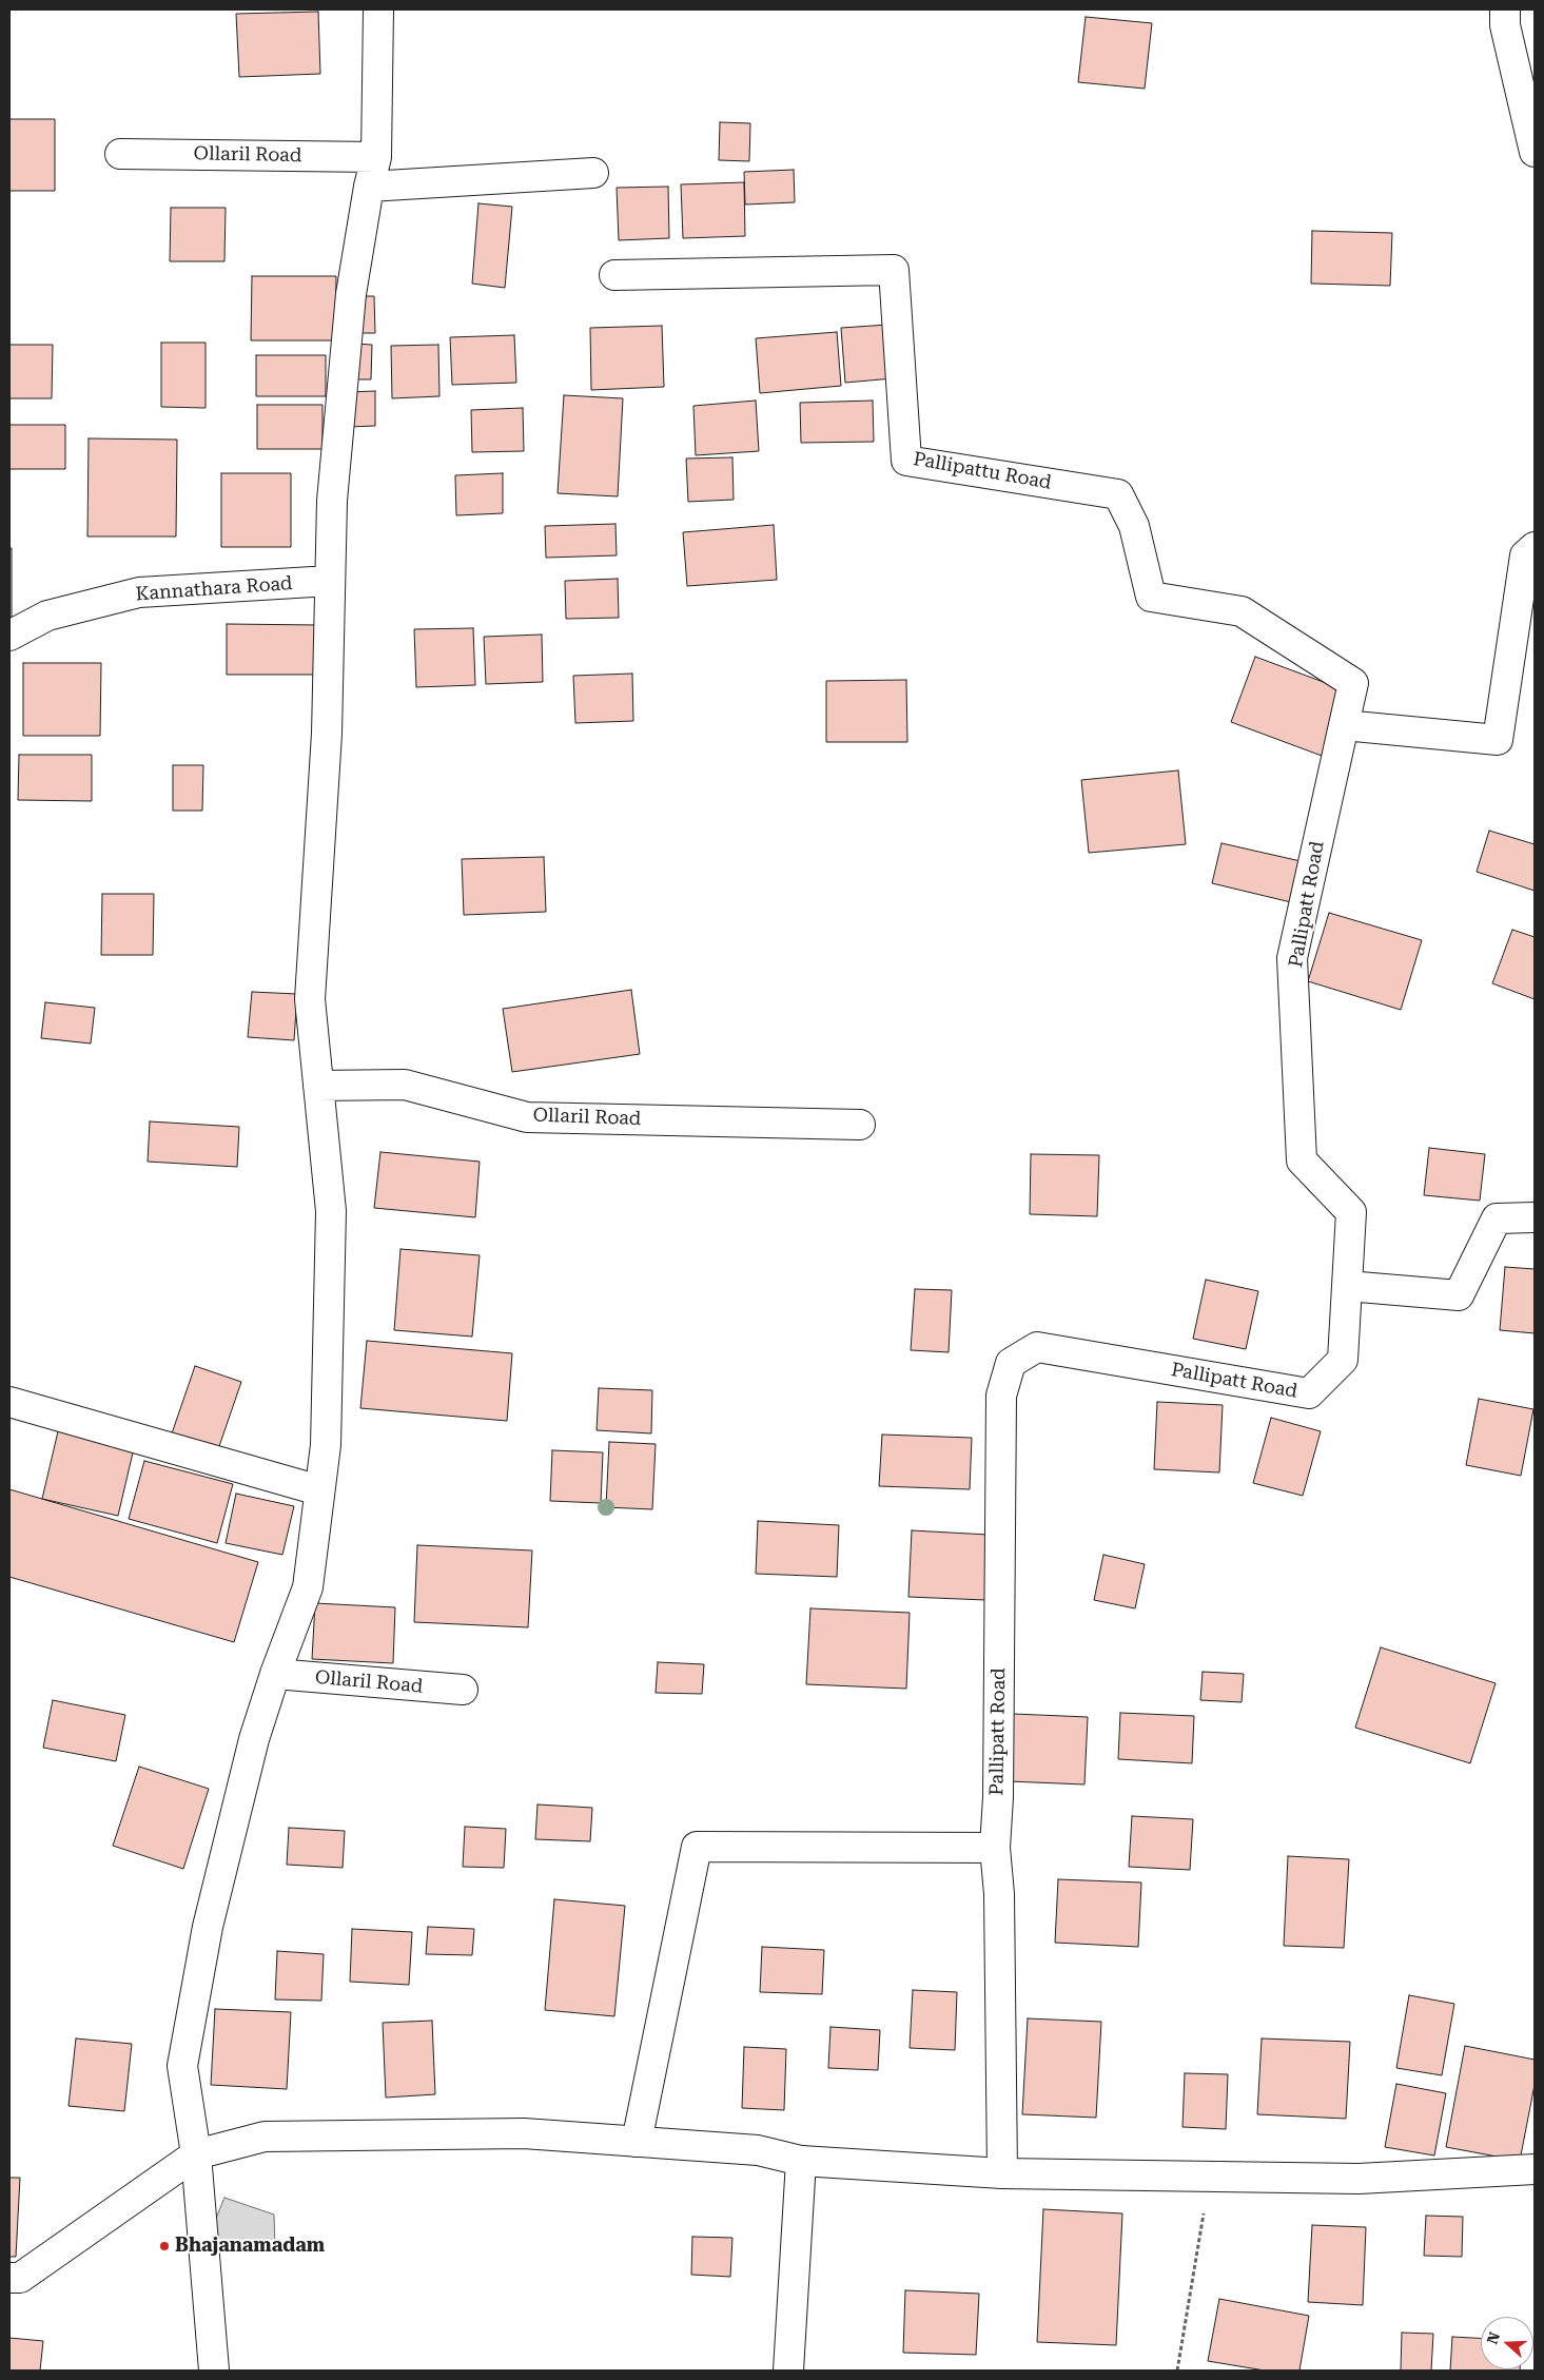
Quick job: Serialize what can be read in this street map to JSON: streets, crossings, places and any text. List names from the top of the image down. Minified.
{"streets":{"street":["Ollaril Road","Pallipattu Road","Kannathara Road","Pallipatt Road"]},"crossings":[["Pallipattu Road","Pallipatt Road"]],"places":["Bhajanamadam"],"north":"left"}
